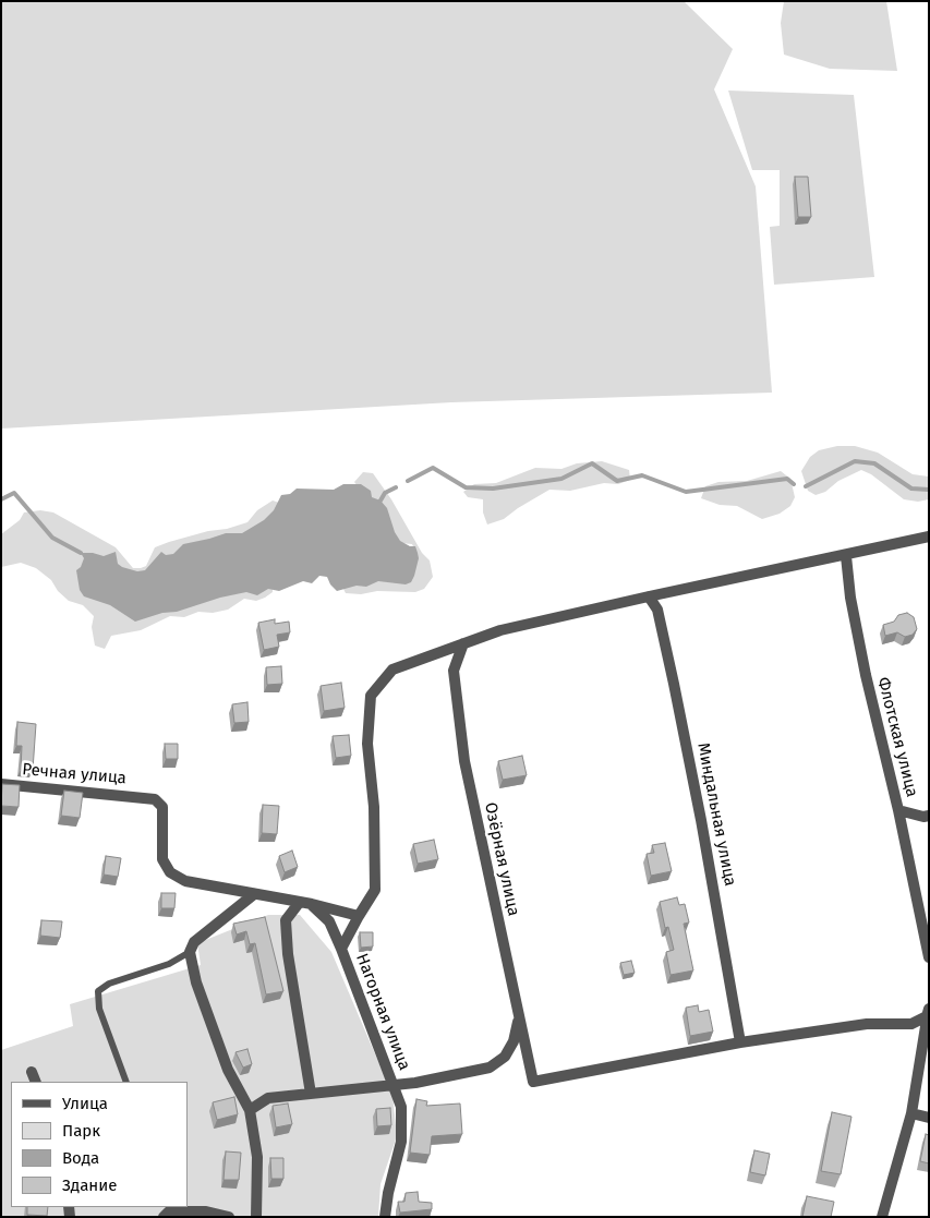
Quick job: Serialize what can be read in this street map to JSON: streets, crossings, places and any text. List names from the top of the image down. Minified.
{"streets":{"street":["Флотская улица","Речная улица","Миндальная улица","Озёрная улица","Нагорная улица"]},"crossings":[["Миндальная улица","Озёрная улица"],["Озёрная улица","Нагорная улица"]],"legend":["Улица","Парк","Вода","Здание"]}
